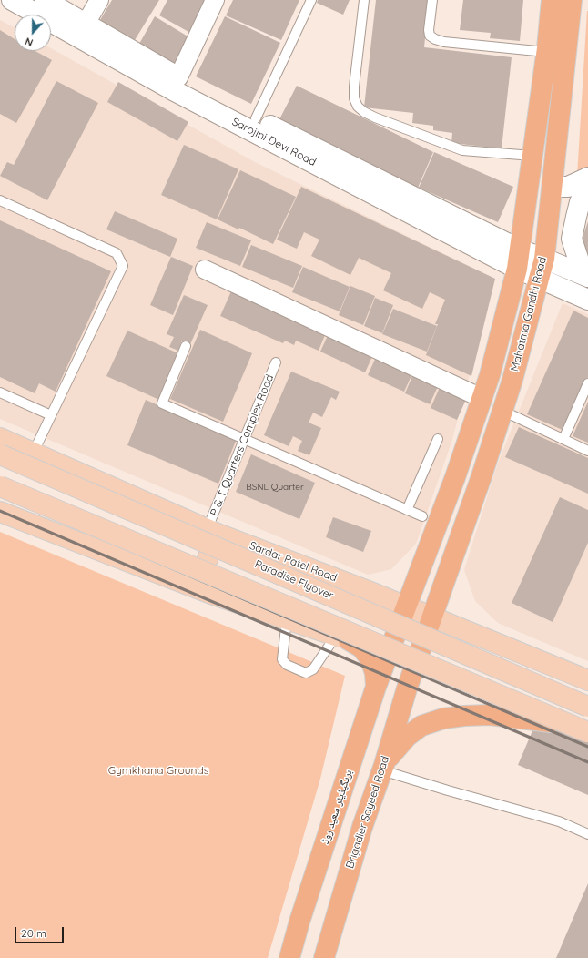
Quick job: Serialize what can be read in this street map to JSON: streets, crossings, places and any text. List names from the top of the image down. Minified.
{"streets":{"highway":["Mahatma Gandhi Road","بریگیڈیئر سعید روڈ","Brigadier Sayeed Road"],"main road":["Sarojini Devi Road","Sardar Patel Road","Paradise Flyover"],"lane":["P & T Quarters Complex Road"]},"crossings":[["Sarojini Devi Road","Mahatma Gandhi Road"],["Mahatma Gandhi Road","Sardar Patel Road"],["Mahatma Gandhi Road","بریگیڈیئر سعید روڈ"],["Mahatma Gandhi Road","Brigadier Sayeed Road"],["P & T Quarters Complex Road","Sardar Patel Road"],["Sardar Patel Road","Brigadier Sayeed Road"]],"parks":["Gymkhana Grounds"],"house_numbers":["BSNL Quarter"],"scale_bar":"20 m","north":"bottom"}
